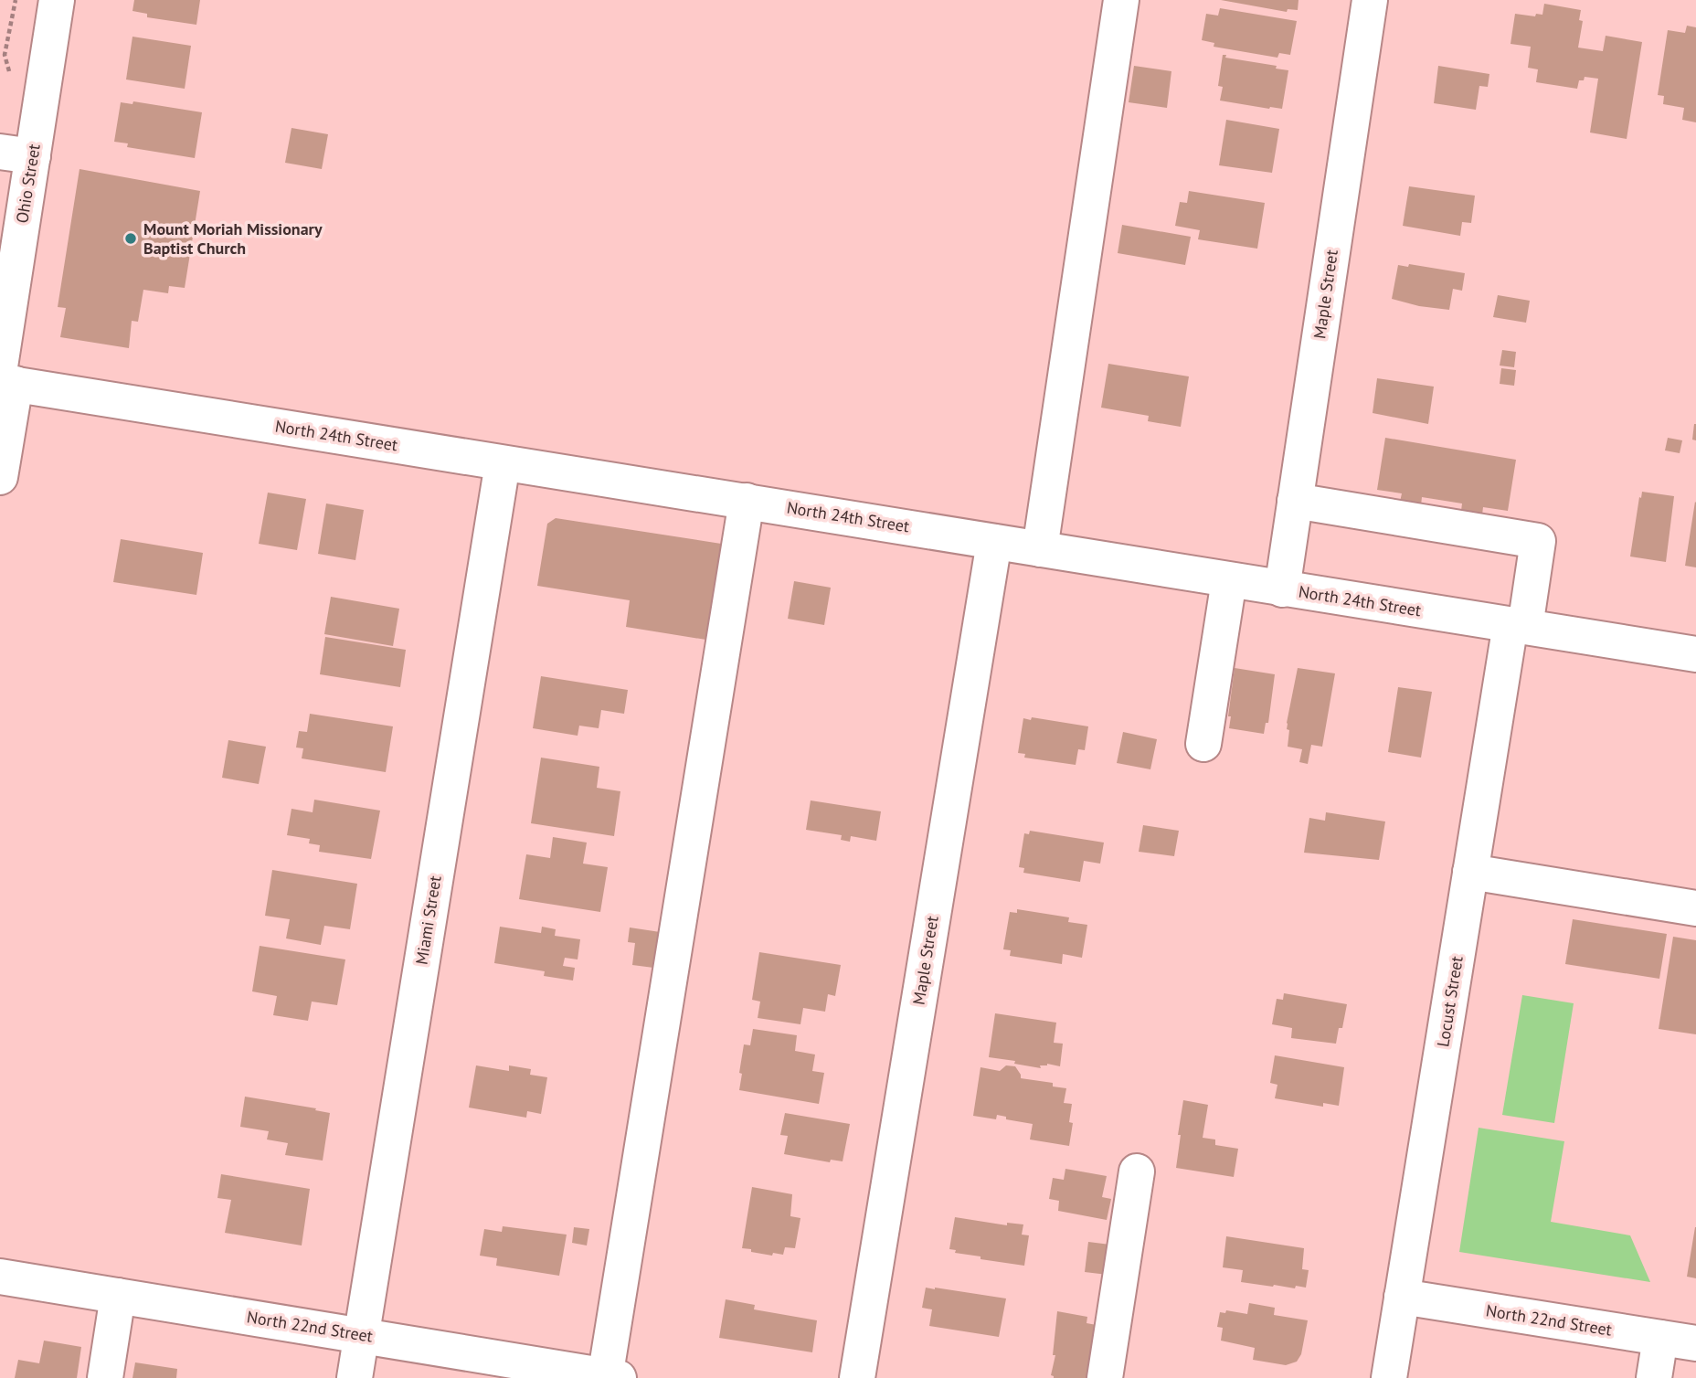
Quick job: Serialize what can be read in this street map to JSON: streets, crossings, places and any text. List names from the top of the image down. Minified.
{"streets":{"street":["Ohio Street","Maple Street","North 24th Street","Miami Street","Locust Street","North 22nd Street"]},"crossings":[["Ohio Street","North 24th Street"],["Maple Street","North 24th Street"],["Maple Street","Locust Street"],["North 24th Street","Miami Street"],["North 24th Street","Locust Street"],["Miami Street","North 22nd Street"],["Locust Street","North 22nd Street"]],"places":["Mount Moriah Missionary Baptist Church"]}
